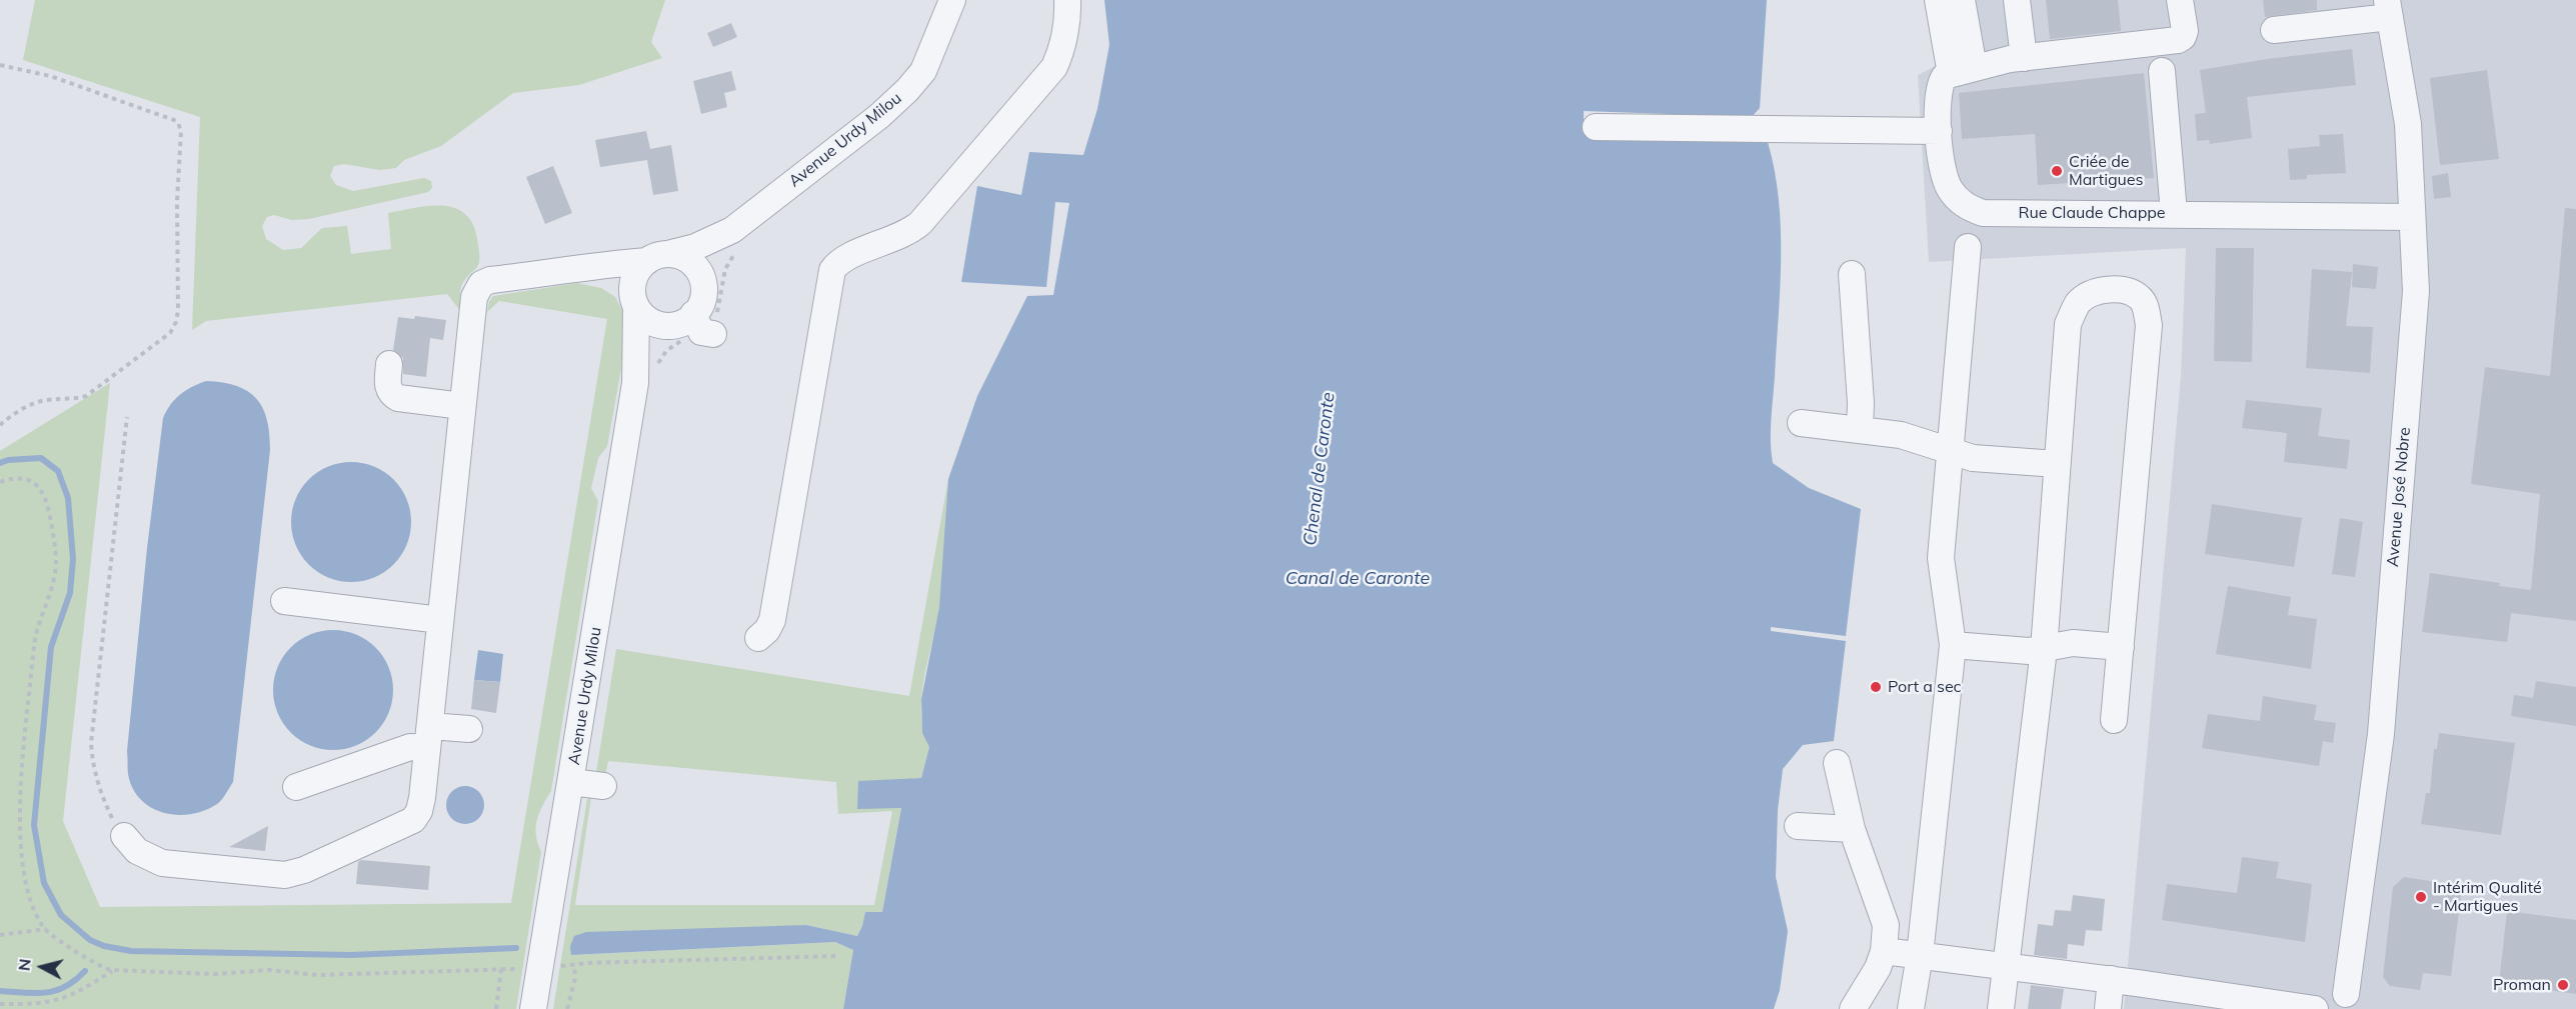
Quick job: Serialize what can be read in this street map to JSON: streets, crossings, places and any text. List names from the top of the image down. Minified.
{"streets":{"street":["Avenue Urdy Milou","Rue Claude Chappe","Avenue José Nobre"]},"crossings":[["Rue Claude Chappe","Avenue José Nobre"]],"water":["Chenal de Caronte","Canal de Caronte"],"places":["Criée de Martigues","Port a sec","Intérim Qualité - Martigues","Proman"],"north":"left"}
